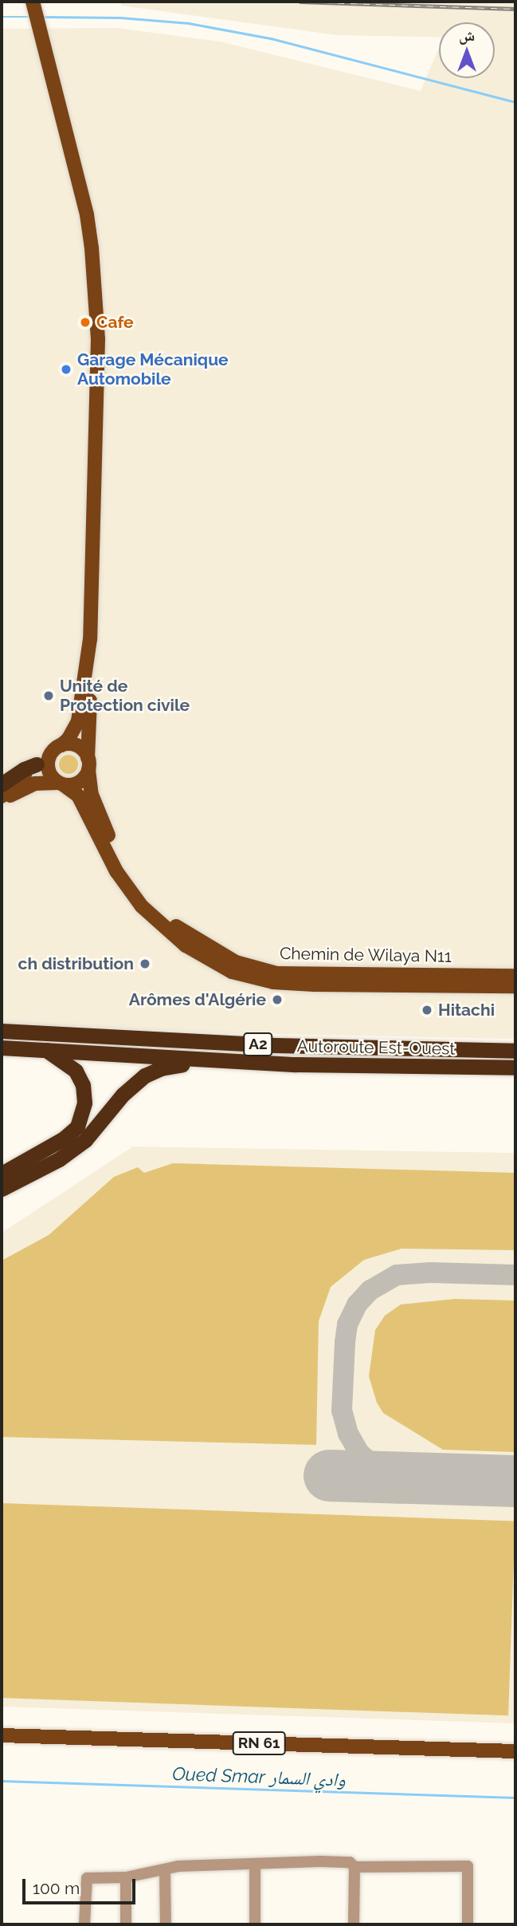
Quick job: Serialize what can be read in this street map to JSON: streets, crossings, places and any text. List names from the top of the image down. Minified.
{"streets":{"highway":["A2","Autoroute Est-Ouest"],"main road":["Chemin de Wilaya N11","RN 61"]},"water":["Oued Smar وادي السمار"],"places":["Cafe","Garage Mécanique Automobile","Unité de Protection civile","ch distribution","Arômes d'Algérie","Hitachi"],"scale_bar":"100 m","north":"top"}
